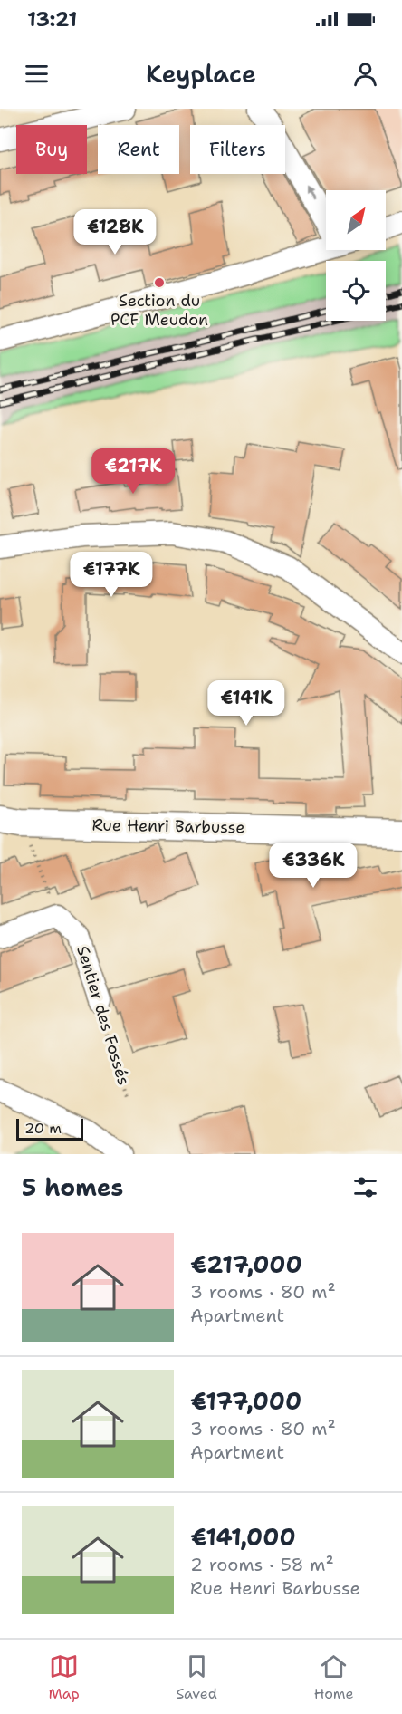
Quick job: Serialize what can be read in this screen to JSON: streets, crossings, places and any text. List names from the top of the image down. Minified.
{"streets":{"street":["Rue Henri Barbusse","Sentier des Fossés"]},"places":["Section du PCF Meudon"],"scale_bar":"20 m","north":"top right","page":{"status":"13:21","header":"Keyplace","chip":["Buy","Rent","Filters"],"price":["€128K","€217K","€177K","€141K","€336K"],"scale":"20 m","heading":"5 homes","list":[{"name":"€217,000","note":"3 rooms · 80 m² · Apartment"},{"name":"€177,000","note":"3 rooms · 80 m² · Apartment"},{"name":"€141,000","note":"2 rooms · 58 m² · Rue Henri Barbusse"}],"tabs":["Map","Saved","Home"]}}
